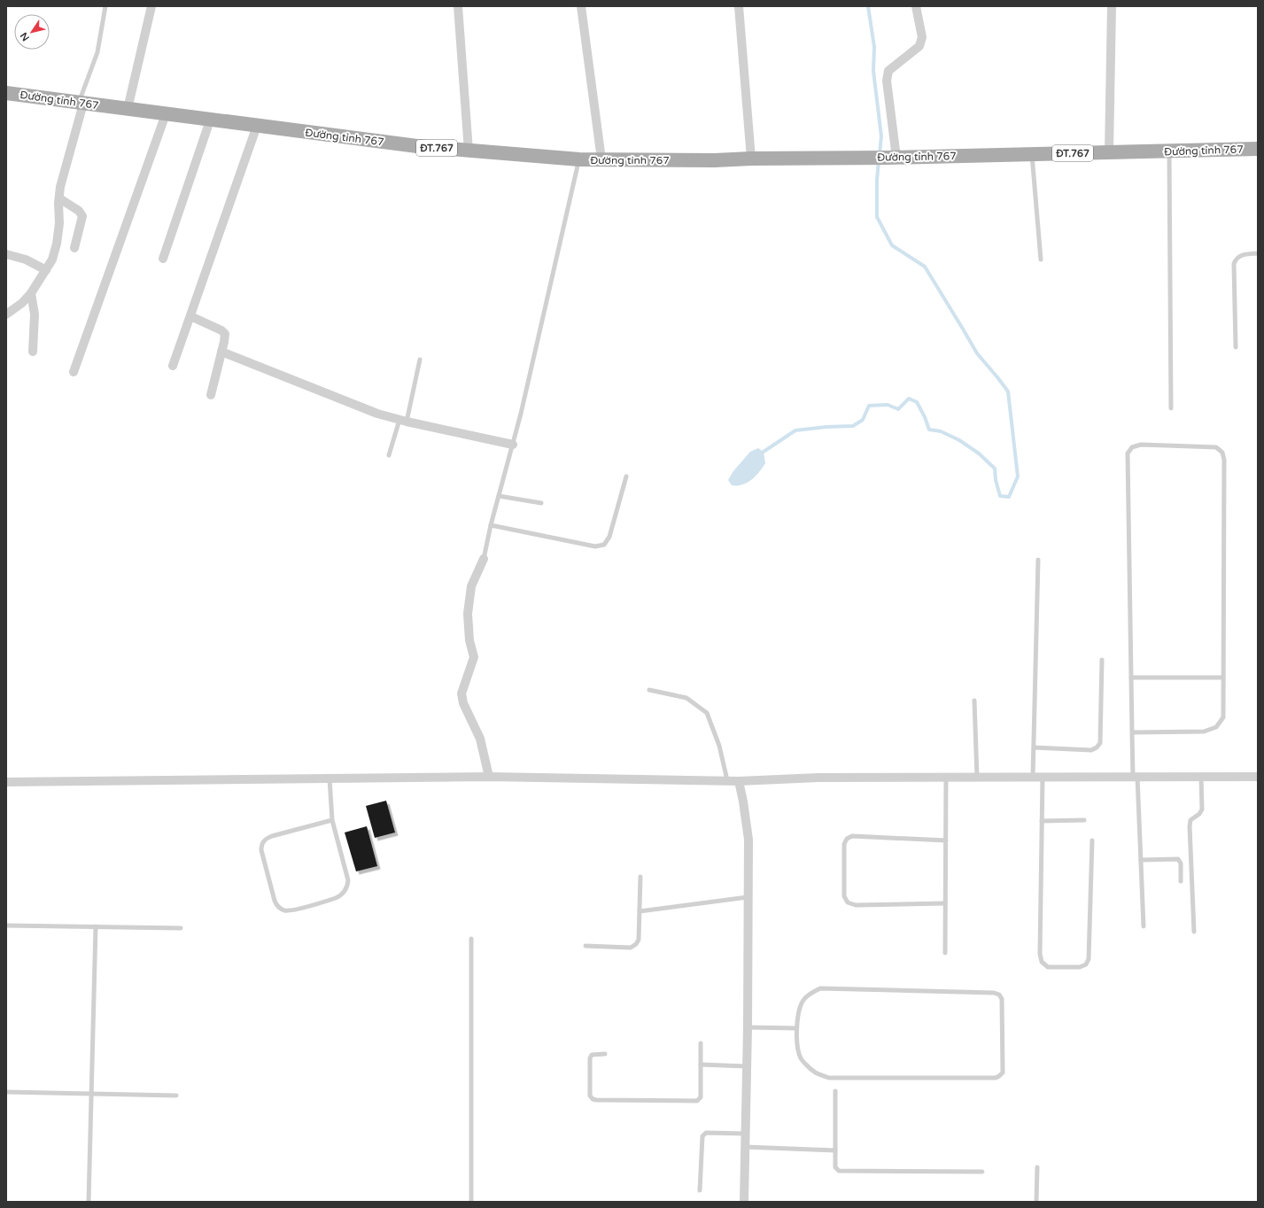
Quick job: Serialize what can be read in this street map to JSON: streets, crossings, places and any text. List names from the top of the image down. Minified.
{"streets":{"main road":["Đường tỉnh 767","ĐT.767"]},"north":"bottom left"}
